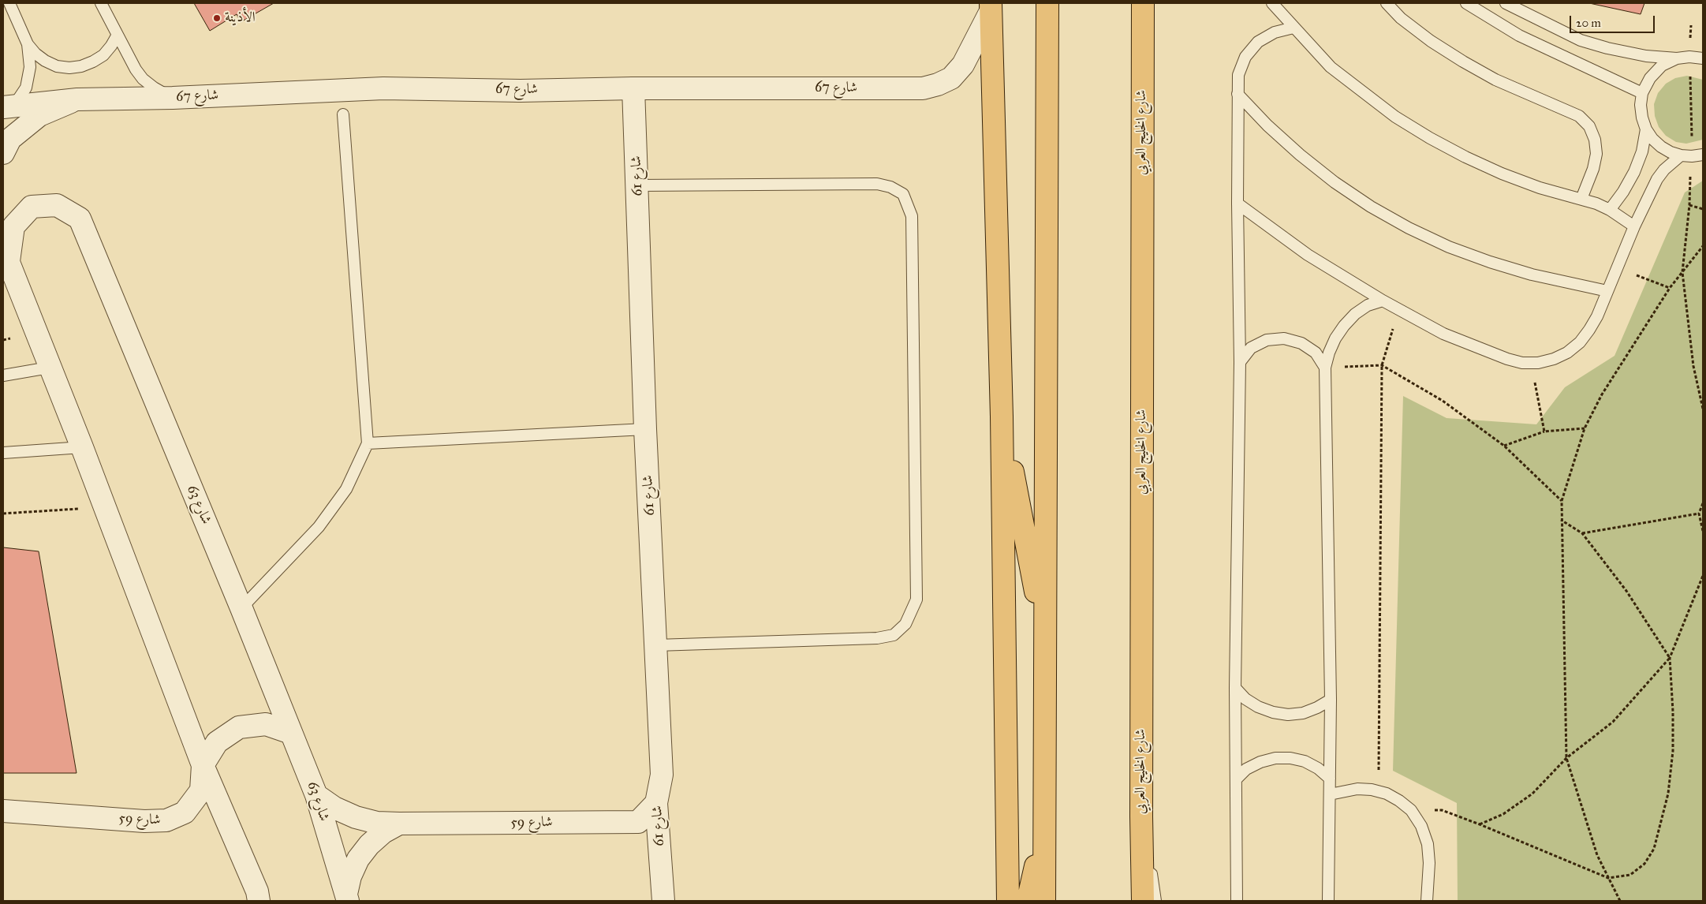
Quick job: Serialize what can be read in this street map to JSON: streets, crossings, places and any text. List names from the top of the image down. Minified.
{"streets":{"main road":["شارع الخليج العربي"],"street":["شارع 67","شارع 61","شارع 63","شارع 59"]},"crossings":[["شارع 67","شارع 61"],["شارع 61","شارع 59"],["شارع 63","شارع 59"]],"places":["الأذينة"],"scale_bar":"20 m"}
